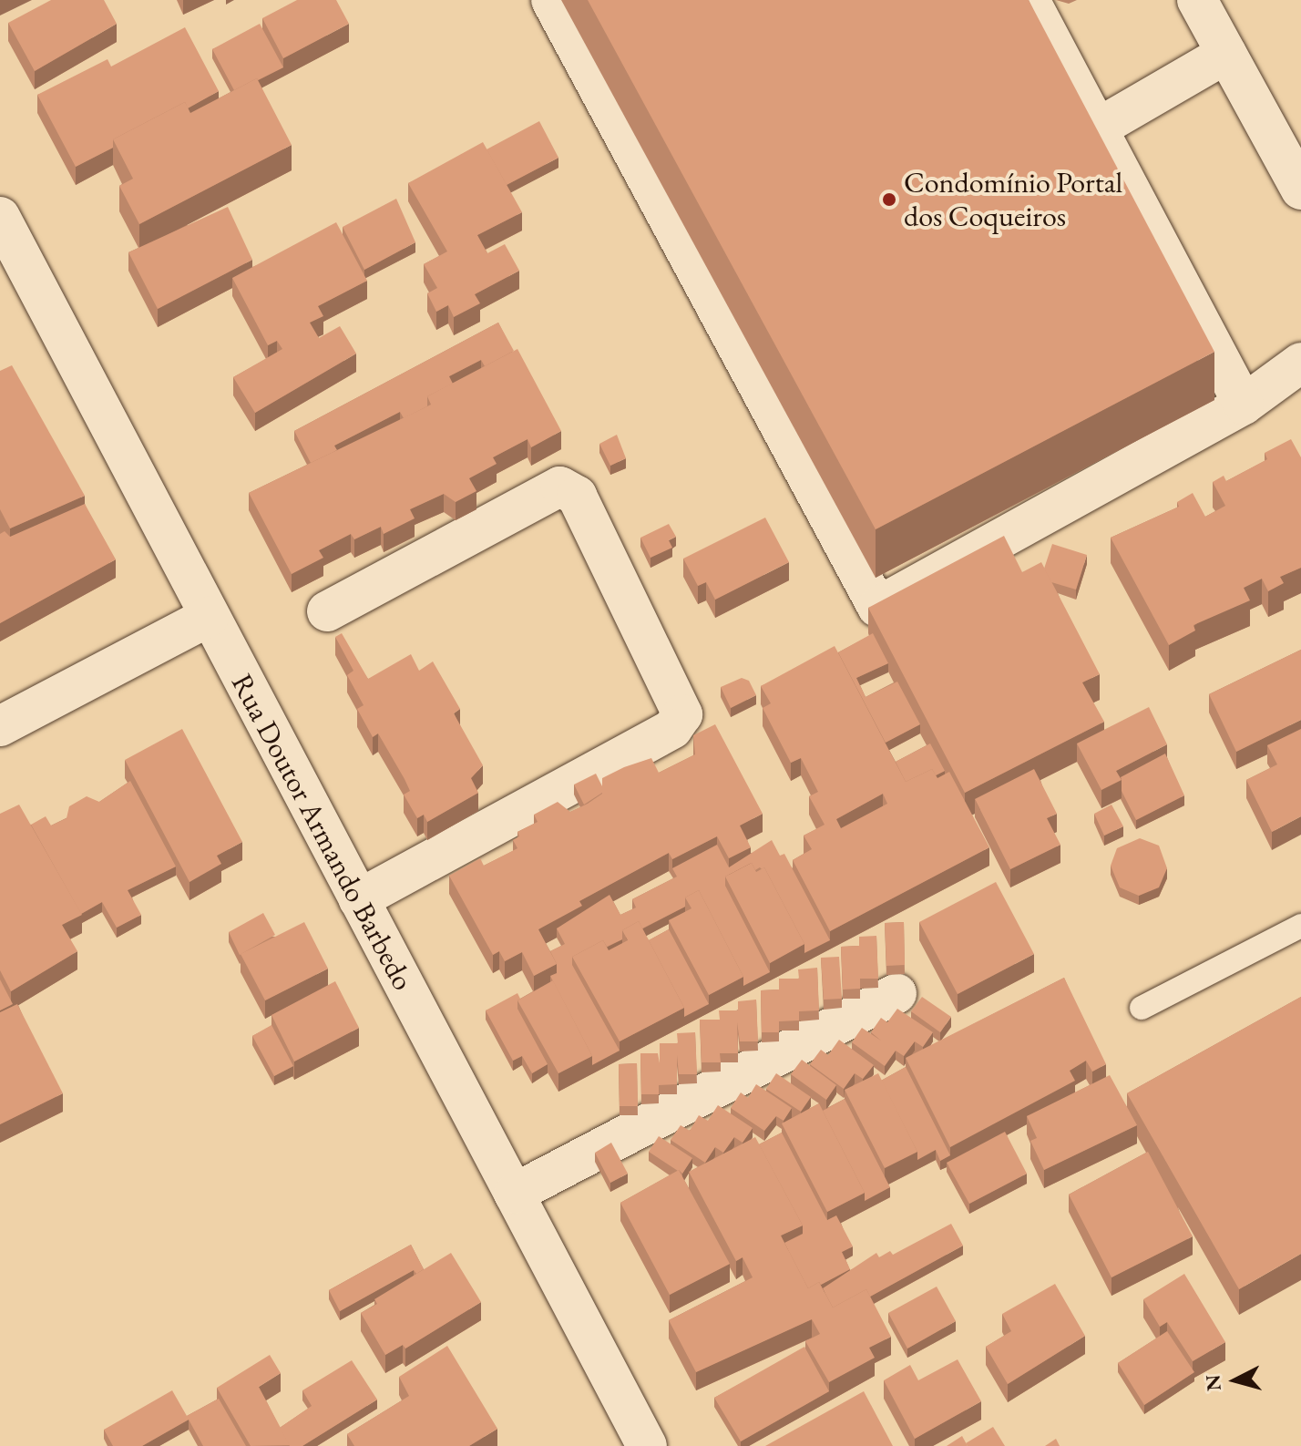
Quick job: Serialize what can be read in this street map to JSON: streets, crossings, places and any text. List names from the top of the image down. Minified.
{"streets":{"street":["Rua Doutor Armando Barbedo"]},"places":["Condomínio Portal dos Coqueiros"],"north":"left"}
